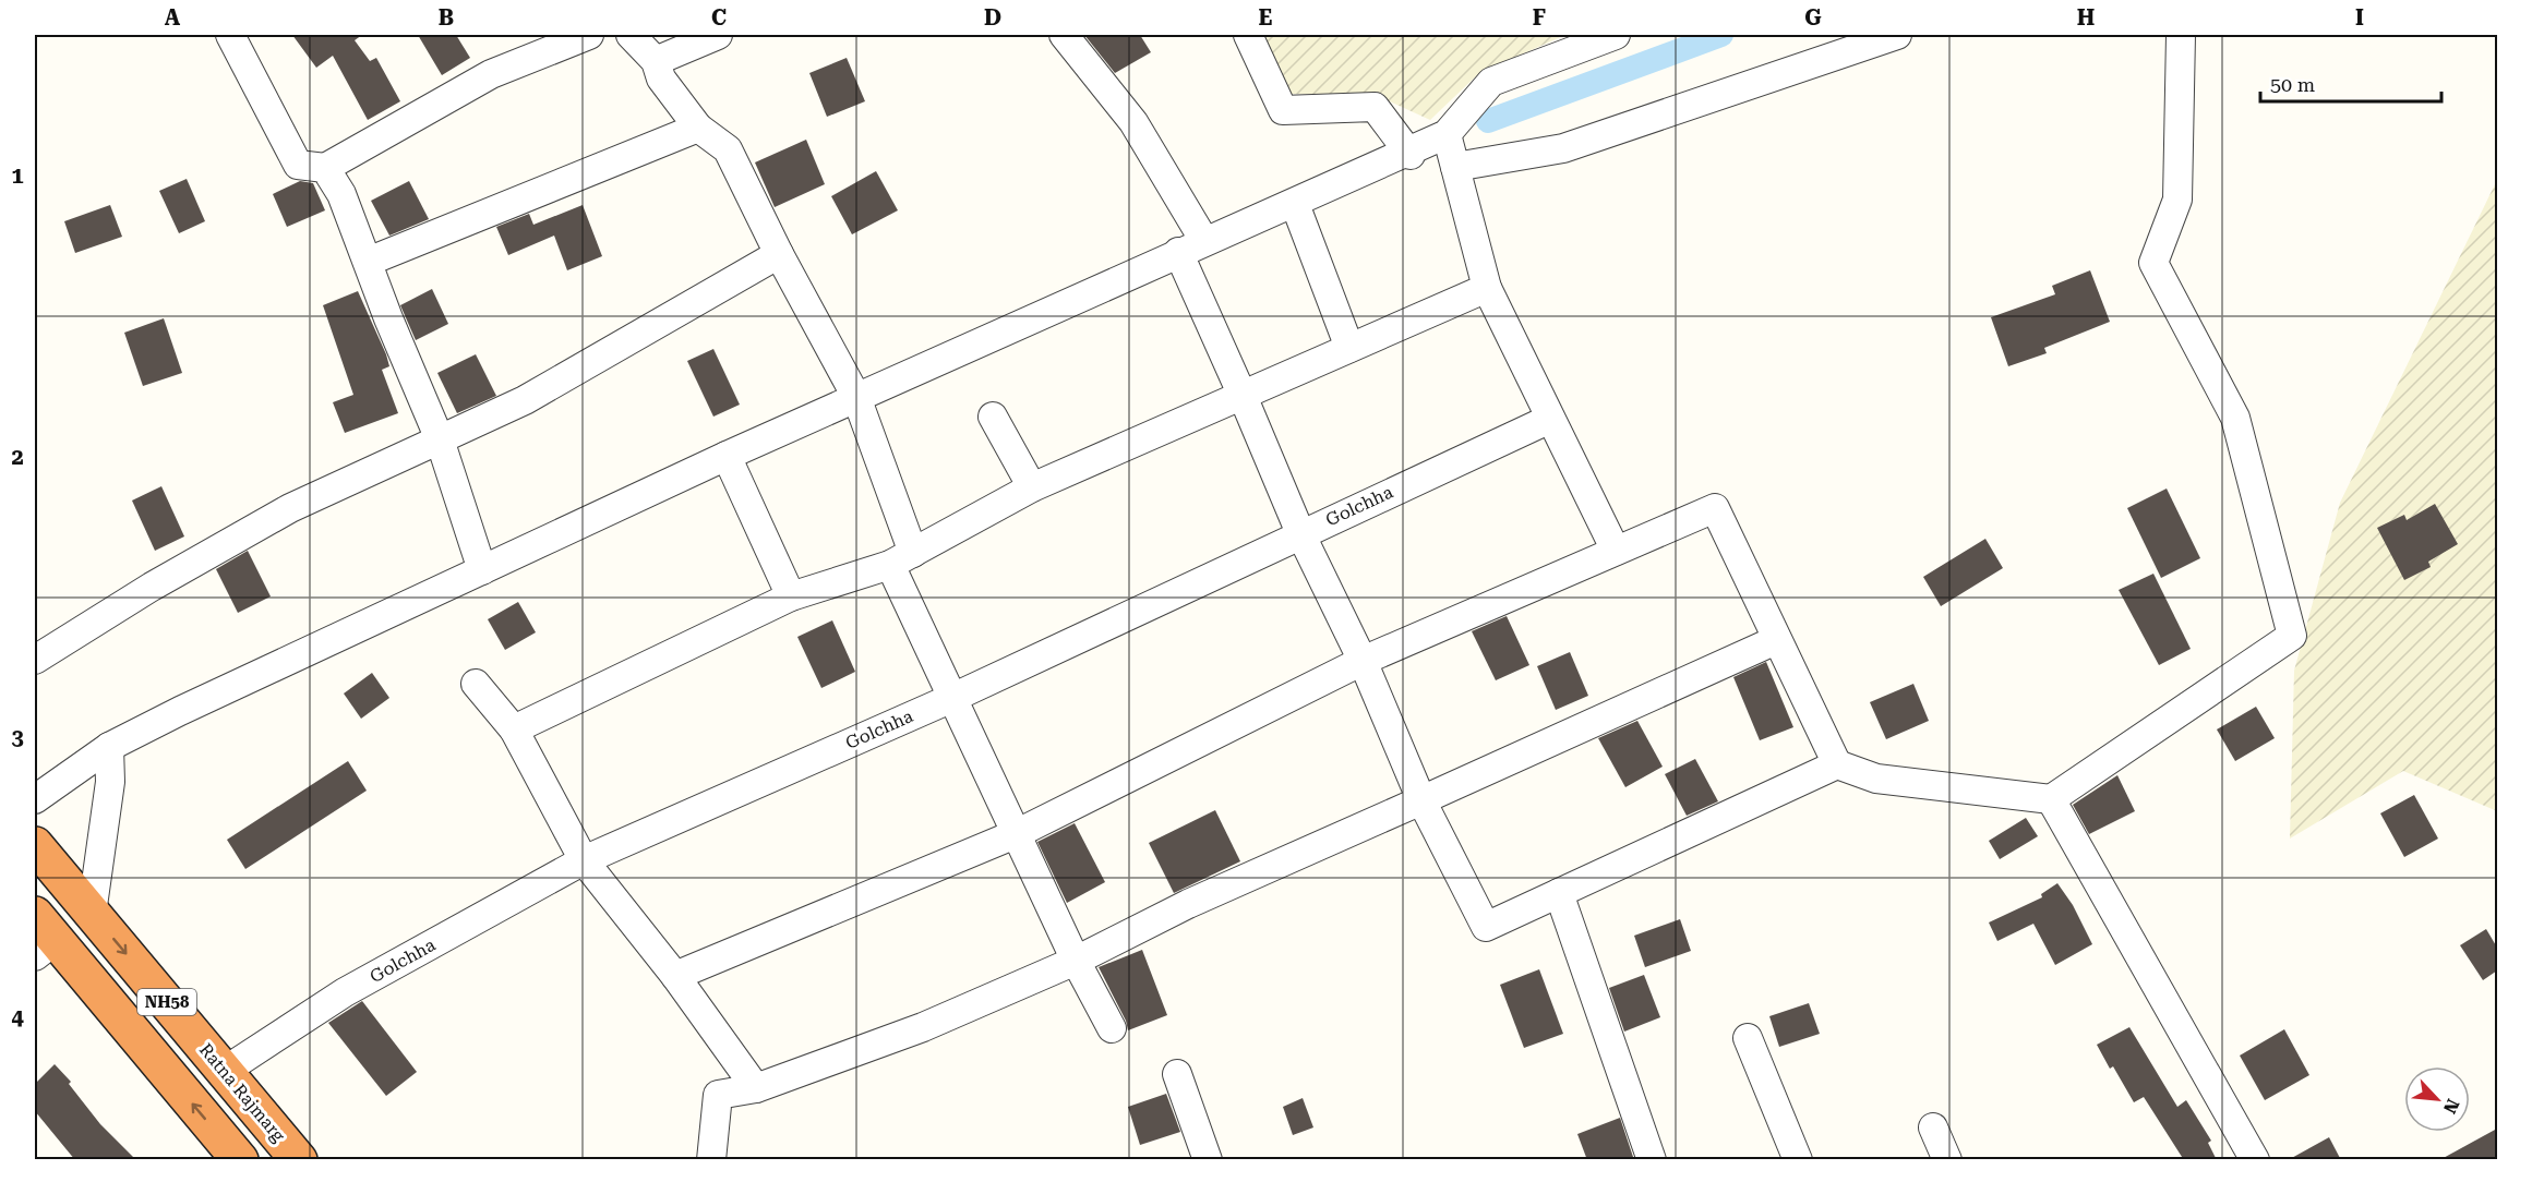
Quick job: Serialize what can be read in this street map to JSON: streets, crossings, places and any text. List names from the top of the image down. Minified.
{"streets":{"highway":["NH58","Ratna Rajmarg"],"street":["Golchha"]},"crossings":[["Golchha","Ratna Rajmarg"]],"scale_bar":"50 m","north":"bottom right","grid":{"columns":["A","B","C","D","E","F","G","H","I"],"rows":["1","2","3","4"]}}
